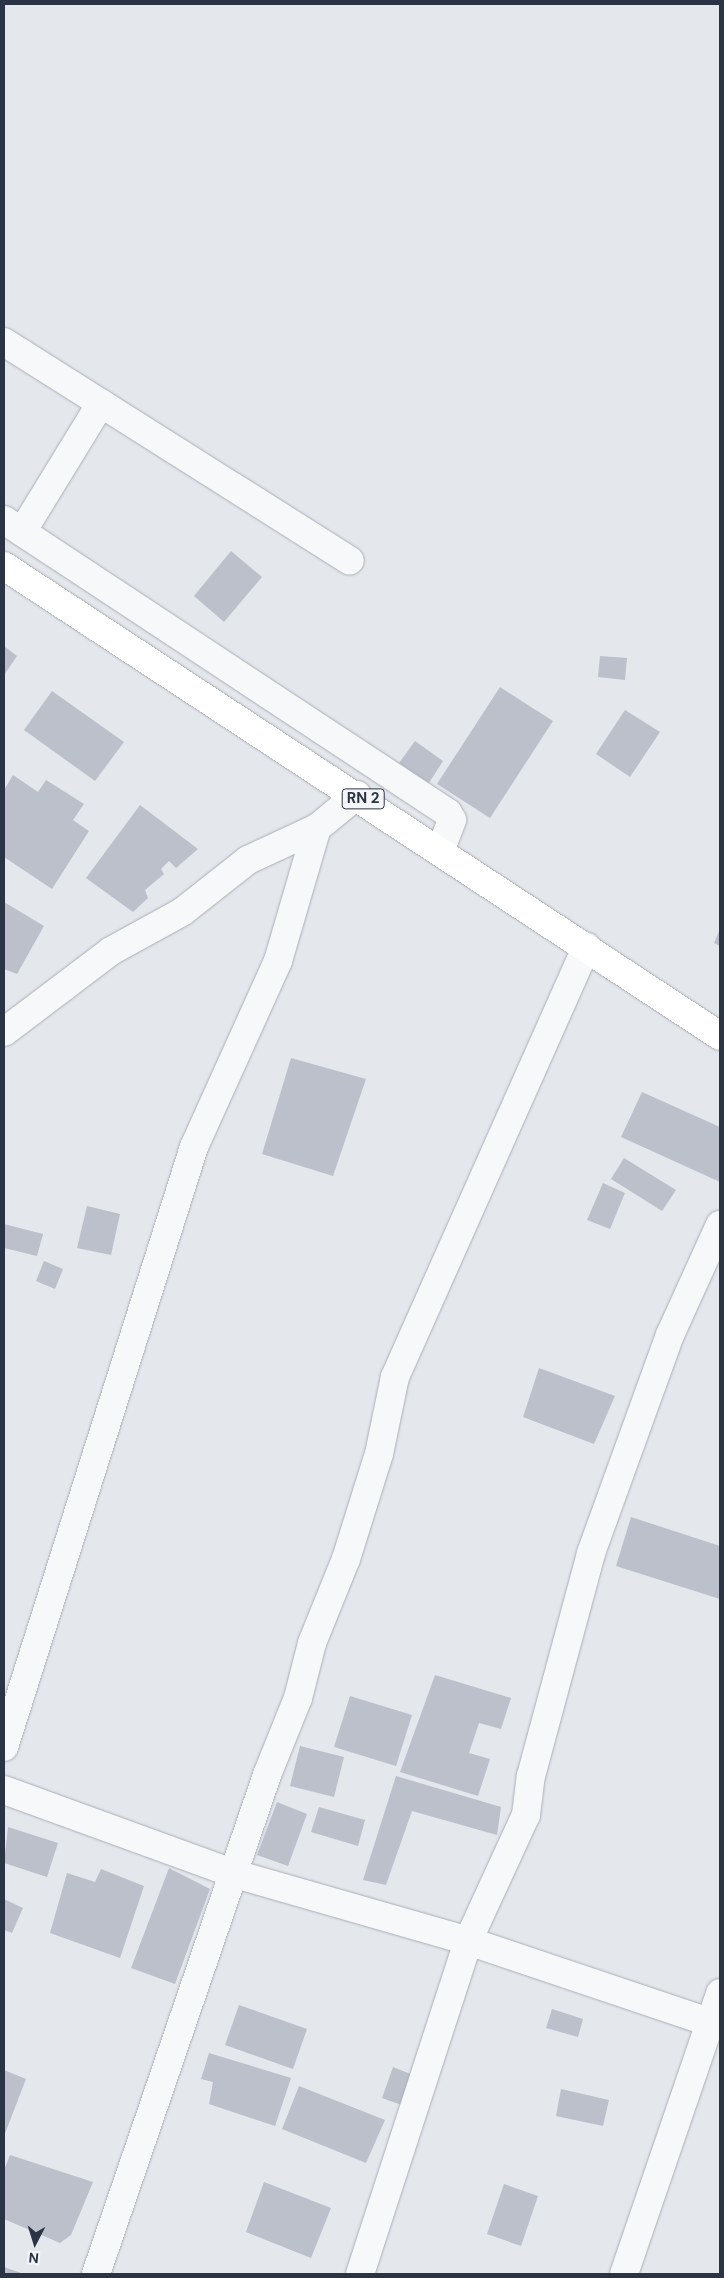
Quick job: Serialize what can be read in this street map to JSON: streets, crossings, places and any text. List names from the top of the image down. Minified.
{"streets":{"highway":["RN 2"]},"north":"bottom"}
